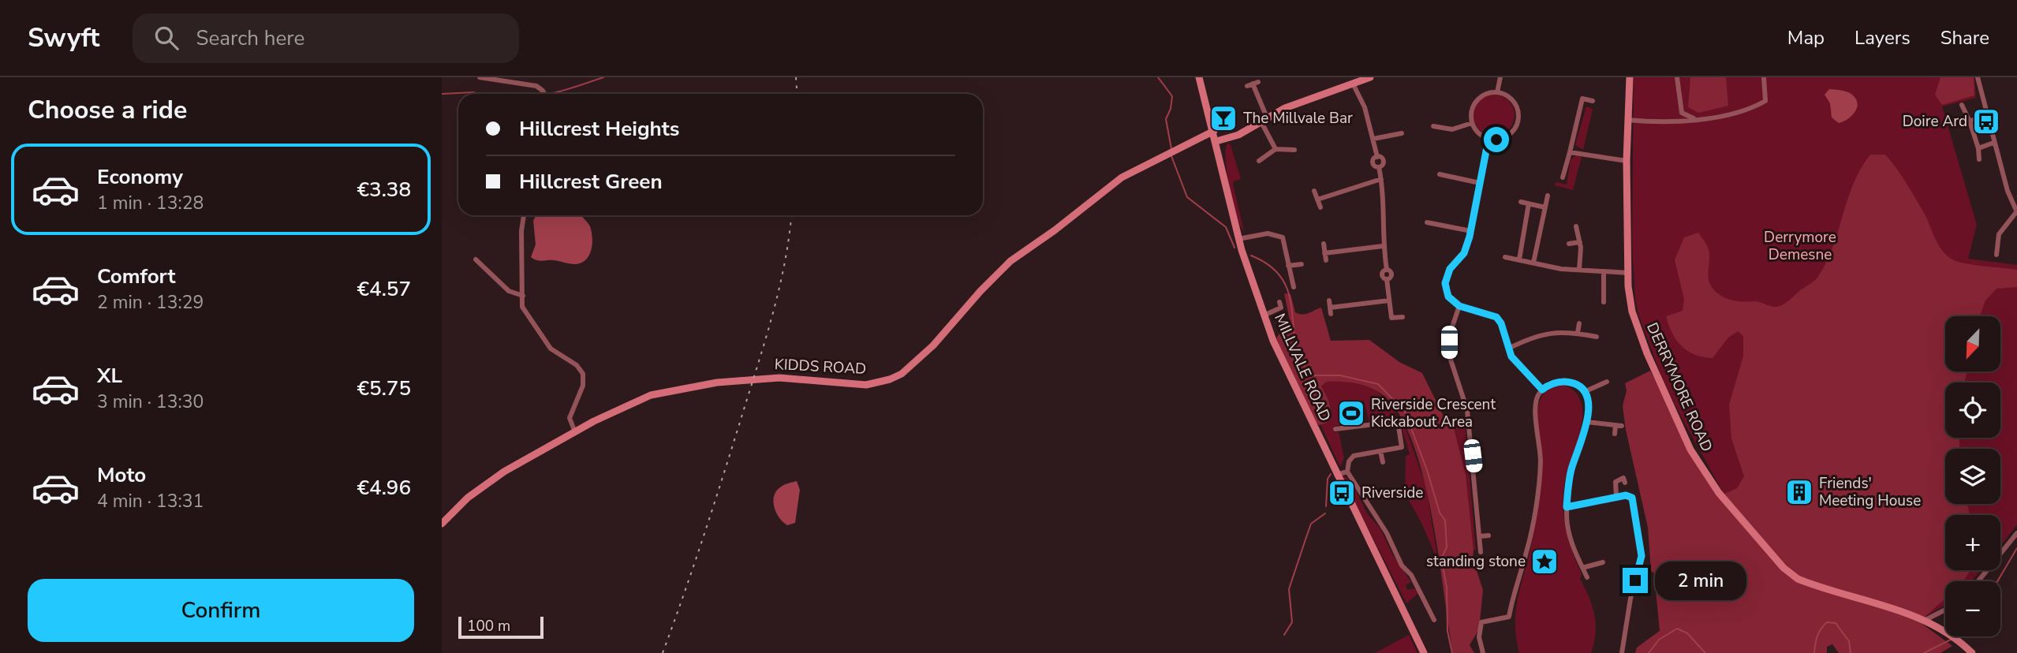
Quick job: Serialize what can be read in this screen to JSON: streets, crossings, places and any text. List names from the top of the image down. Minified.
{"streets":{"main road":["KIDDS ROAD","MILLVALE ROAD","DERRYMORE ROAD"]},"crossings":[["KIDDS ROAD","MILLVALE ROAD"]],"parks":["Derrymore Demesne"],"places":{"bar":["The Millvale Bar"],"bus stop":["Doire Ard","Riverside"],"sports":["Riverside Crescent Kickabout Area"],"building":["Friends' Meeting House"],"place":["standing stone"]},"scale_bar":"100 m","north":"bottom left","page":{"header":"Swyft","search":"Search here","nav":["Map","Layers","Share"],"heading":"Choose a ride","banner":["Hillcrest Heights","Hillcrest Green"],"list":[{"name":"Economy","note":"1 min · 13:28","value":"€3.38"},{"name":"Comfort","note":"2 min · 13:29","value":"€4.57"},{"name":"XL","note":"3 min · 13:30","value":"€5.75"},{"name":"Moto","note":"4 min · 13:31","value":"€4.96"}],"map_buttons":["+","−"],"bubble":"2 min","buttons":"Confirm","scale":"100 m"}}
